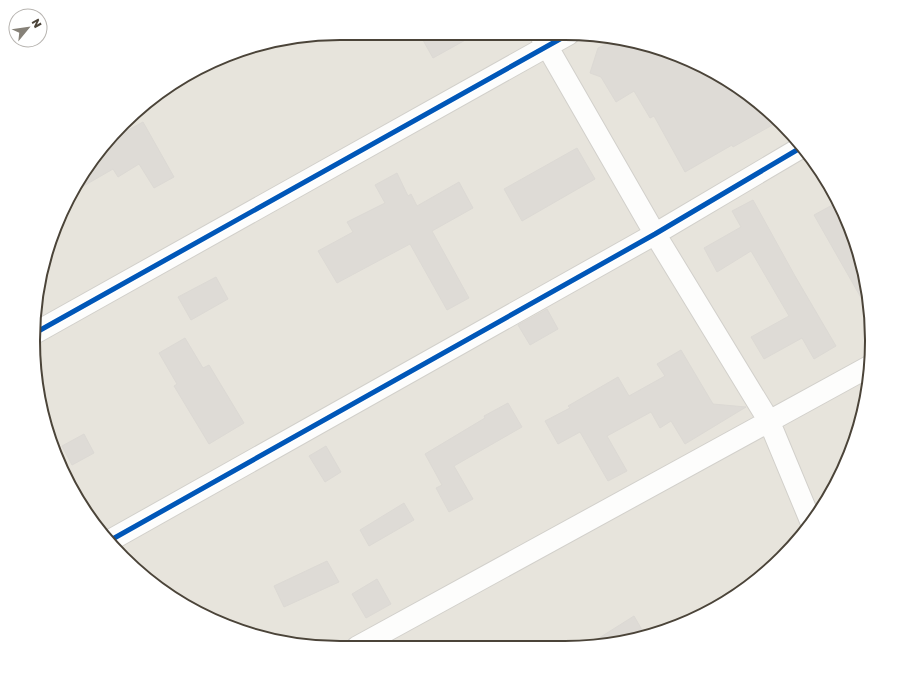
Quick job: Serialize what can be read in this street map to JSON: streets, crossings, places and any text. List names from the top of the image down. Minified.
{"north":"top right"}
